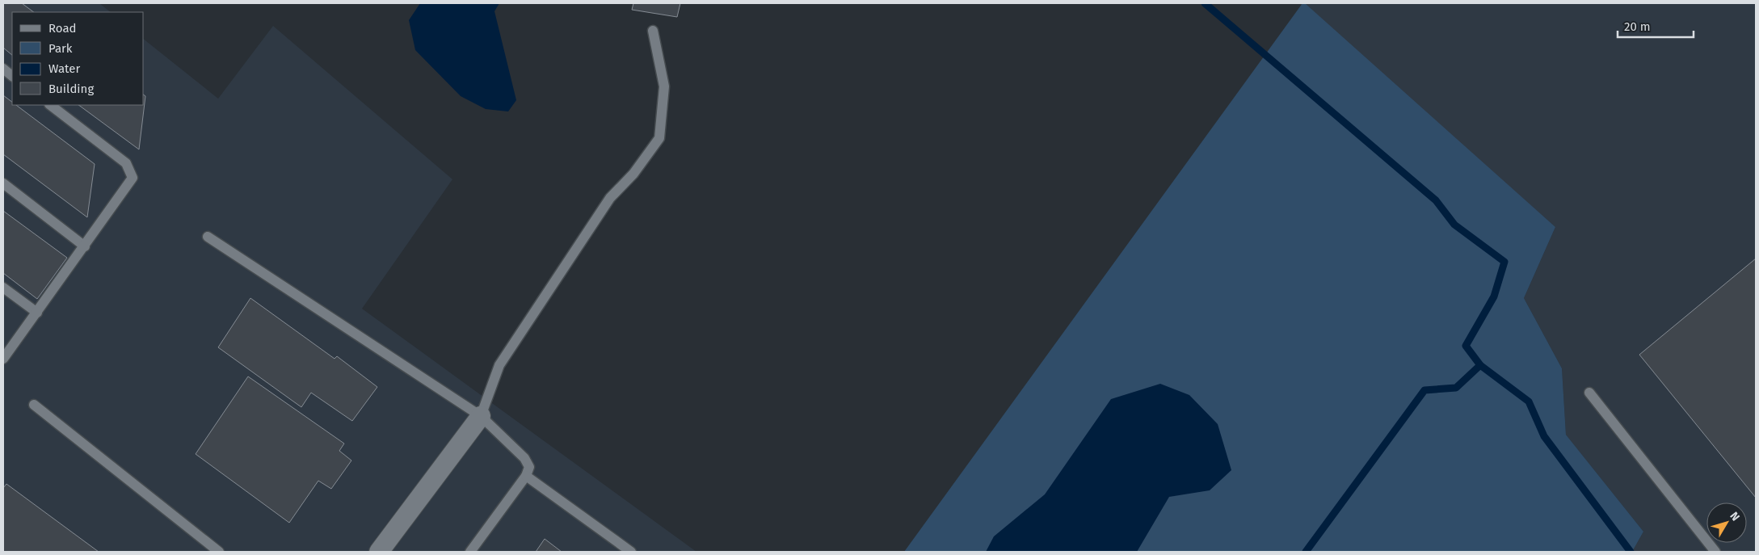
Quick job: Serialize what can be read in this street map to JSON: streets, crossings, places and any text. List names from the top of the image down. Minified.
{"legend":["Road","Park","Water","Building"],"scale_bar":"20 m","north":"top right"}
